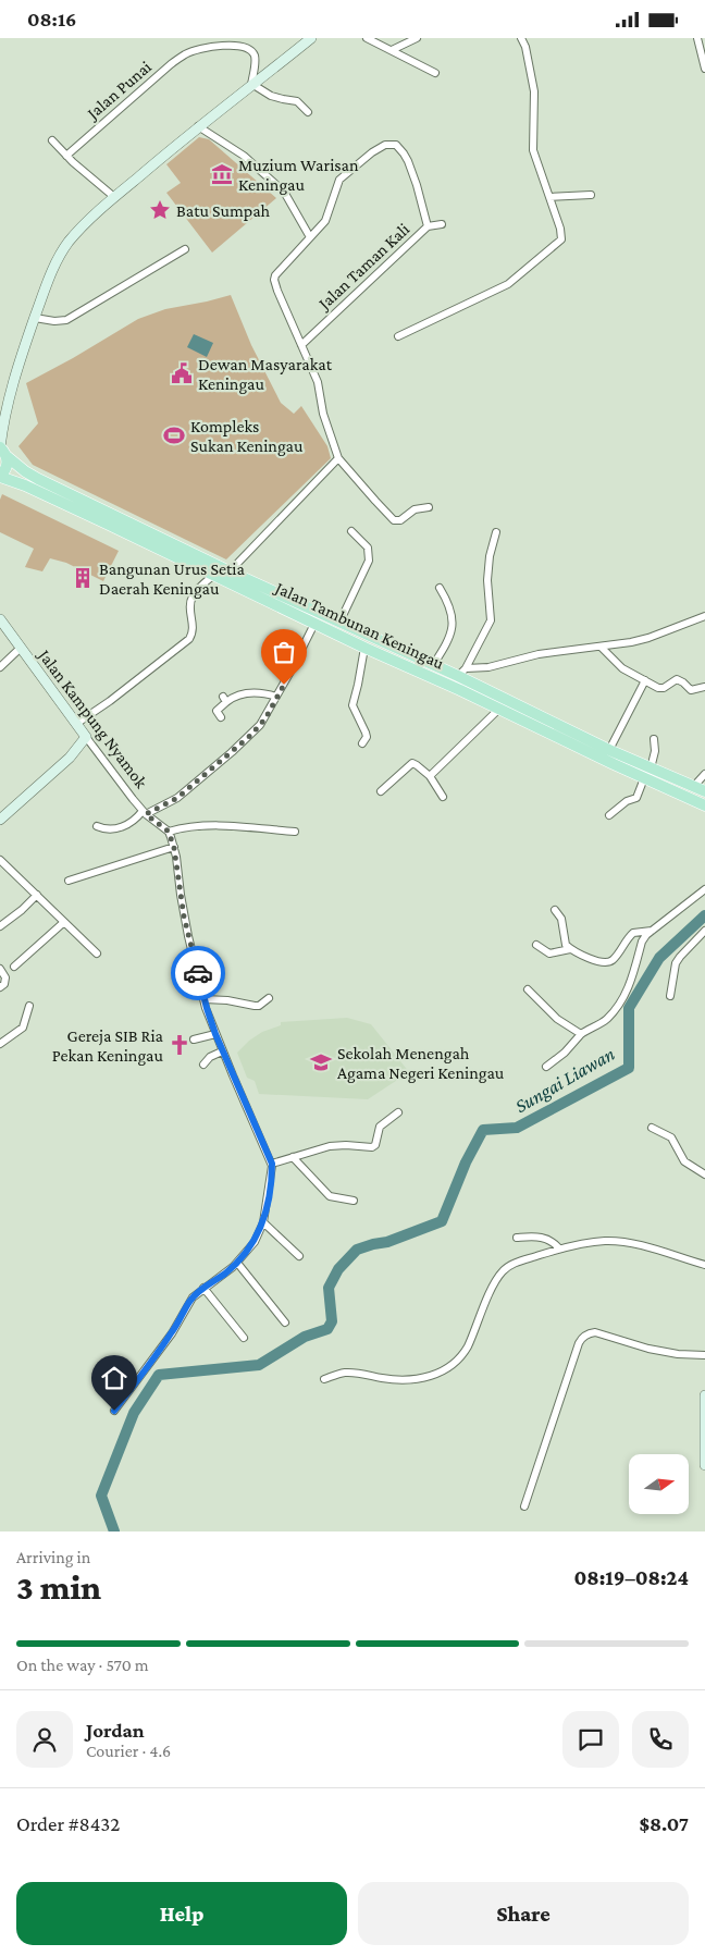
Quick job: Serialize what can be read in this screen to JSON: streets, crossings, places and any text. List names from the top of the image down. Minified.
{"streets":{"main road":["Jalan Tambunan Keningau"],"street":["Jalan Punai","Jalan Taman Kali","Jalan Kampung Nyamok"]},"water":["Sungai Liawan"],"places":{"museum":["Muzium Warisan Keningau"],"place":["Batu Sumpah"],"public building":["Dewan Masyarakat Keningau"],"sports":["Kompleks Sukan Keningau"],"building":["Bangunan Urus Setia Daerah Keningau"],"church":["Gereja SIB Ria Pekan Keningau"],"school or university":["Sekolah Menengah Agama Negeri Keningau"]},"north":"right","page":{"status":"08:16","heading":["3 min","Arriving in","08:19–08:24"],"panel":["Jordan","Courier · 4.6","Order #8432","$8.07"],"bar":"On the way · 570 m","buttons":["Help","Share"]}}
